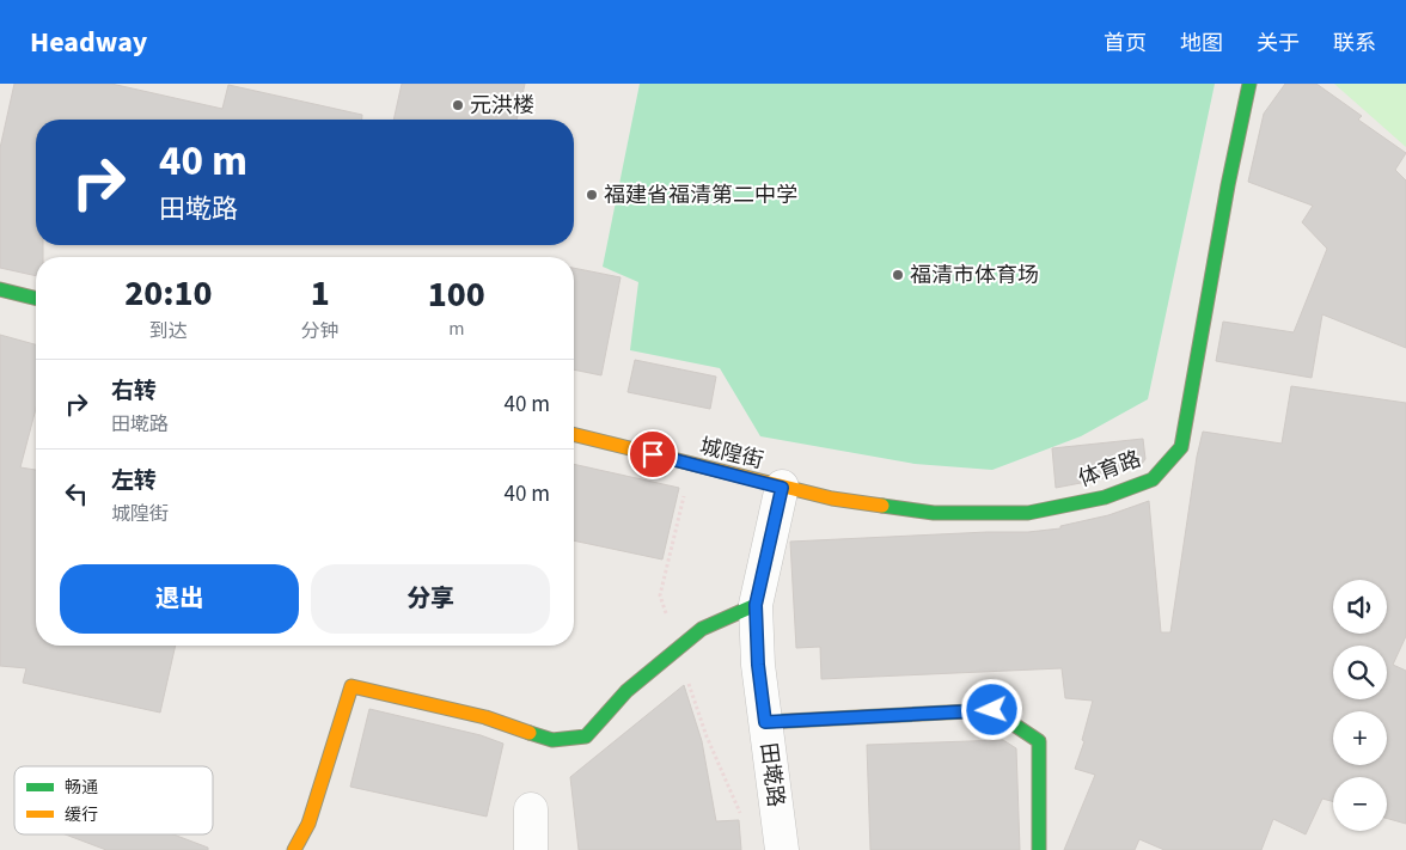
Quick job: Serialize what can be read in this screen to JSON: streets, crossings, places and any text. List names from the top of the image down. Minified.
{"streets":{"street":["城隍街","体育路","田墘路"]},"crossings":[["城隍街","体育路"],["城隍街","田墘路"],["体育路","田墘路"]],"places":["元洪楼","福建省福清第二中学","福清市体育场"],"legend":["畅通","缓行"],"page":{"header":"Headway","nav":["首页","地图","关于","联系"],"turn":["40 m","田墘路"],"eta":["20:10","到达","1","分钟","100","m"],"list":[{"name":"右转","note":"田墘路","value":"40 m"},{"name":"左转","note":"城隍街","value":"40 m"}],"buttons":["退出","分享"],"map_buttons":["+","−"]}}
